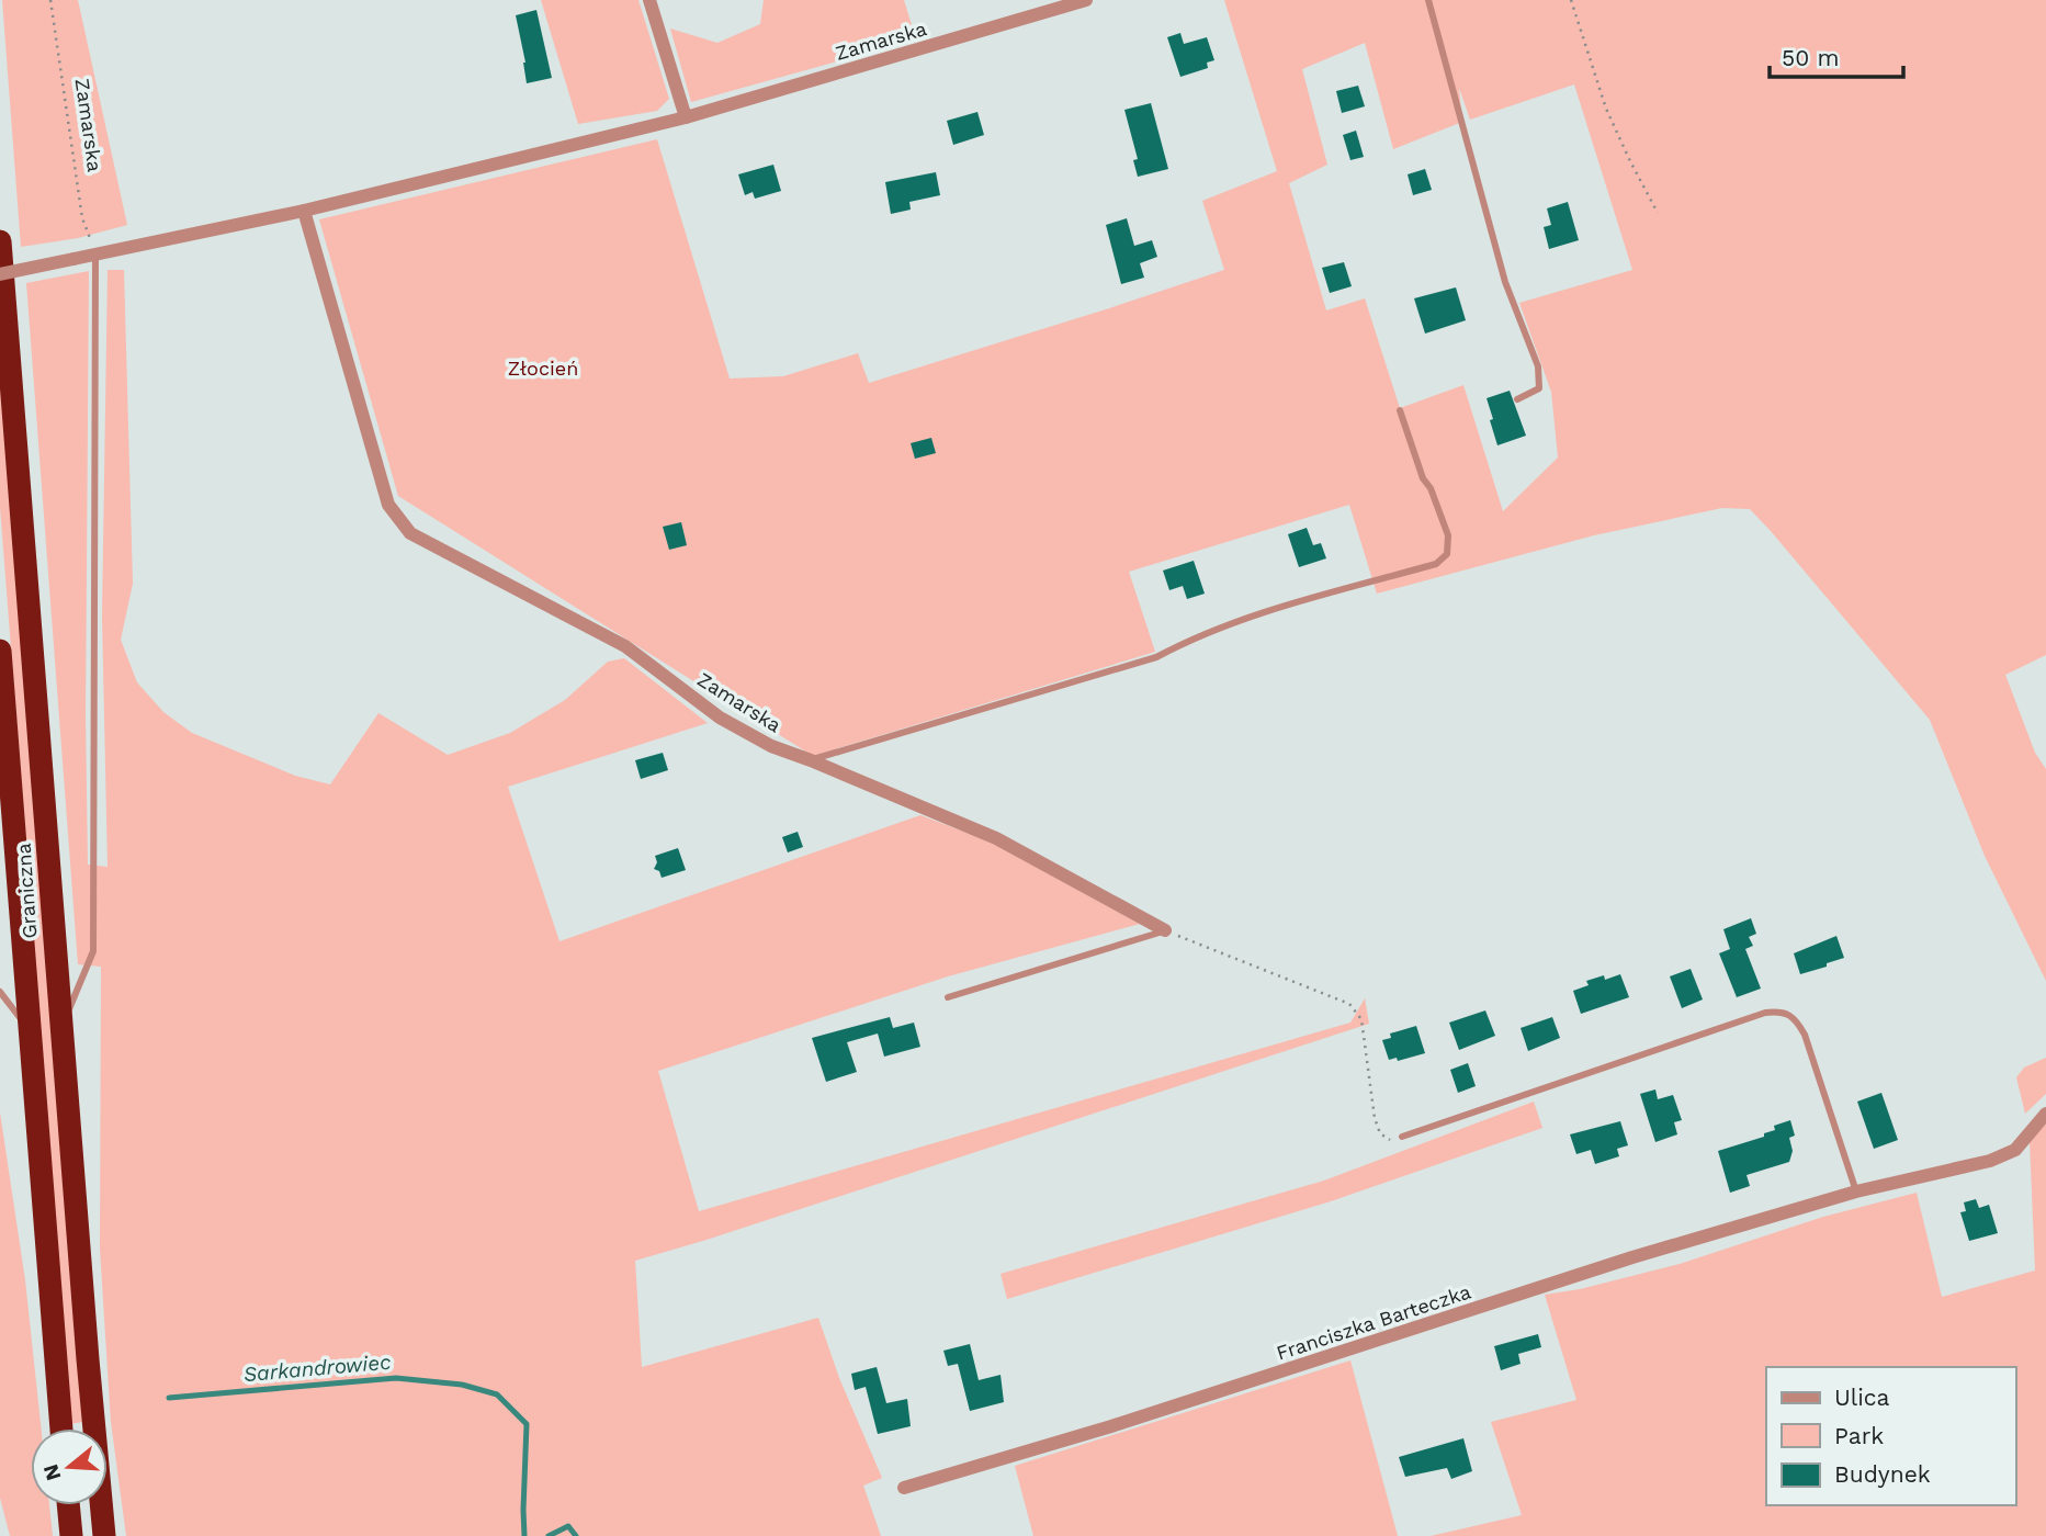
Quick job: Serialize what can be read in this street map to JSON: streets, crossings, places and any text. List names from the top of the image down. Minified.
{"streets":{"highway":["Graniczna"],"street":["Zamarska","Franciszka Barteczka"]},"water":["Sarkandrowiec"],"parks":["Złocień"],"legend":["Ulica","Park","Budynek"],"scale_bar":"50 m","north":"left"}
